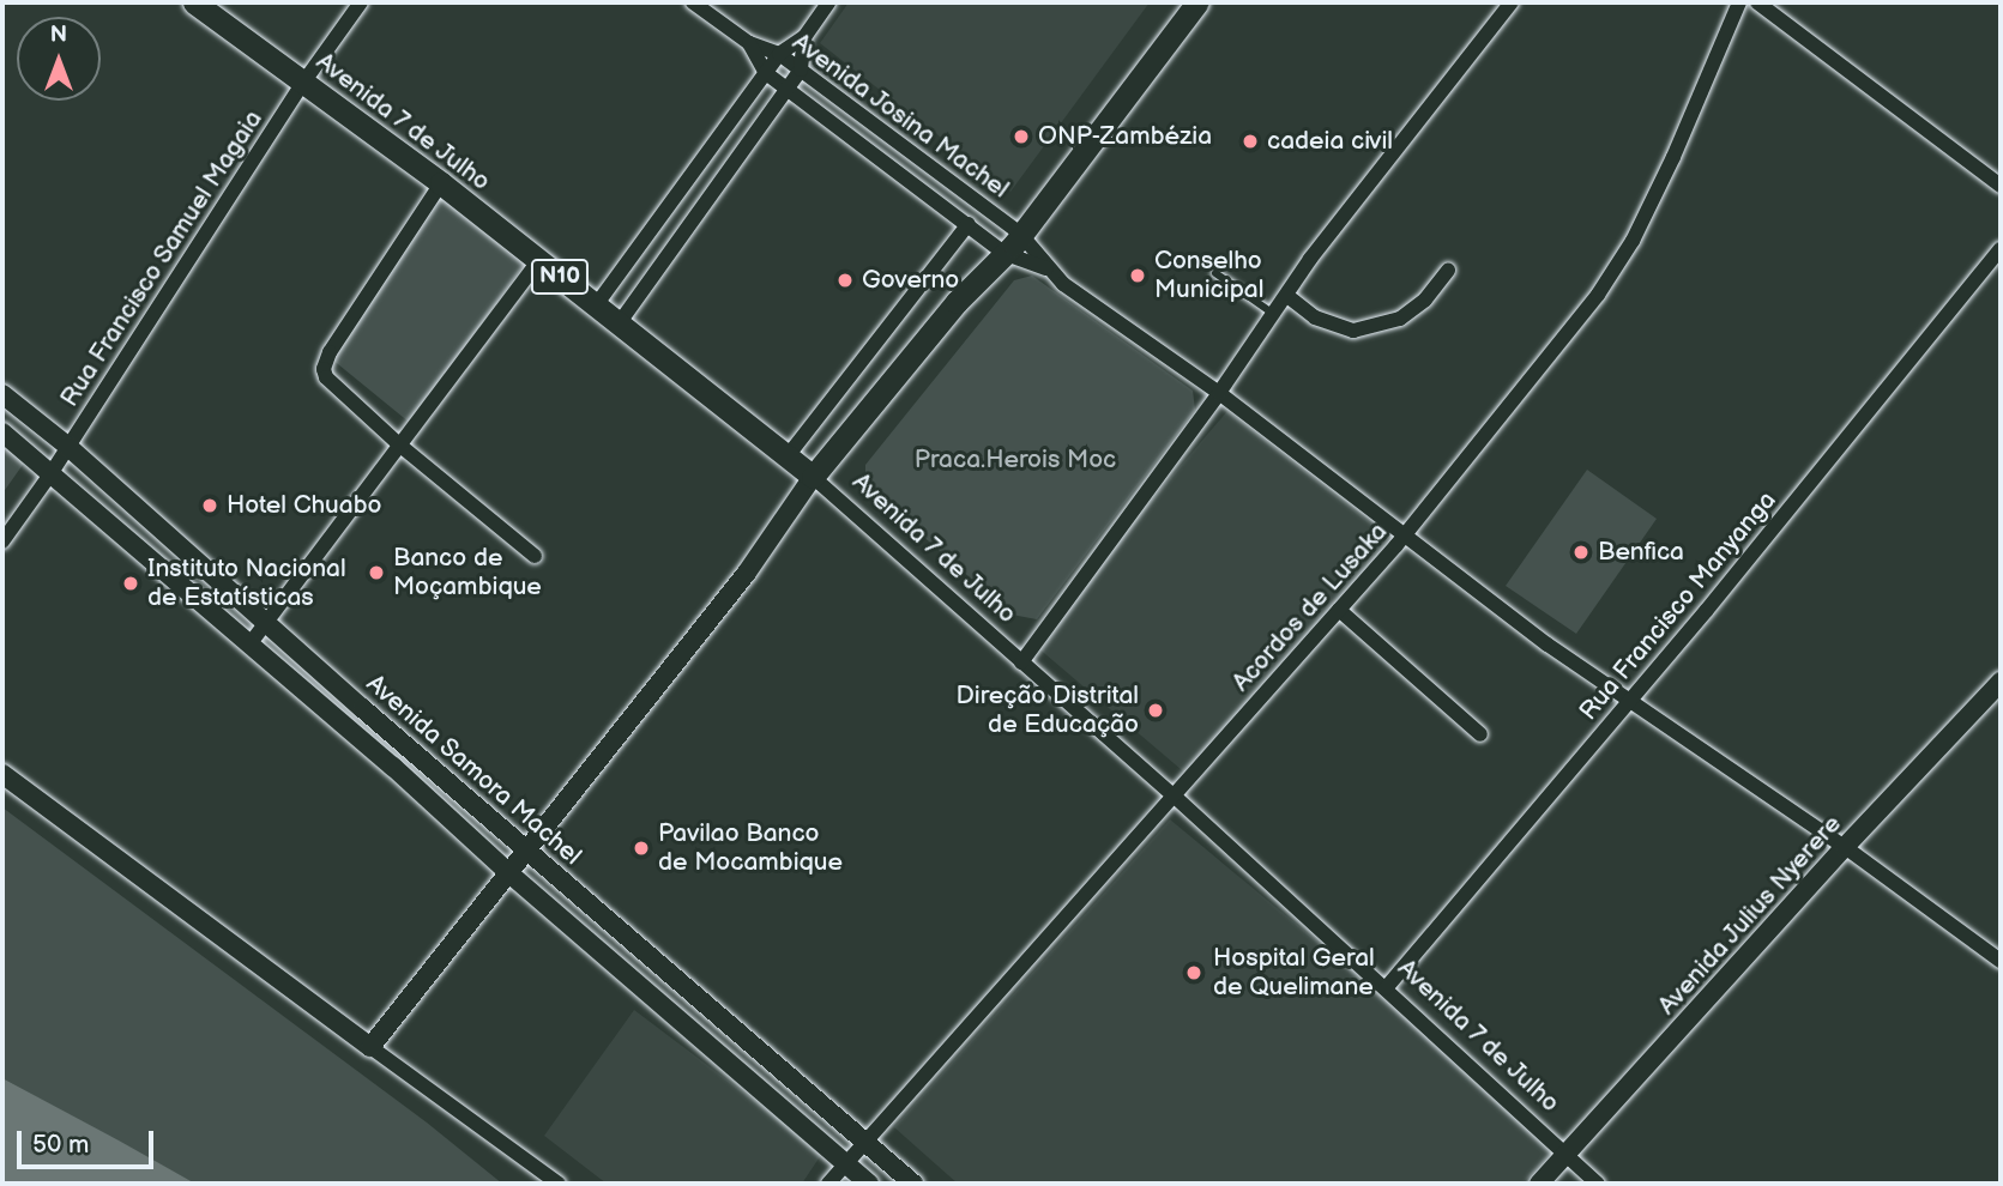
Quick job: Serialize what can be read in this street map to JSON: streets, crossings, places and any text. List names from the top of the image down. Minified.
{"streets":{"main road":["Avenida 7 de Julho","N10"],"street":["Avenida Josina Machel","Rua Francisco Samuel Magaia","Rua Francisco Manyanga","Acordos de Lusaka","Avenida Samora Machel","Avenida Julius Nyerere"]},"crossings":[["Avenida 7 de Julho","Rua Francisco Samuel Magaia"],["Avenida 7 de Julho","Rua Francisco Manyanga"],["Avenida 7 de Julho","Acordos de Lusaka"],["Avenida 7 de Julho","Avenida Julius Nyerere"],["Rua Francisco Samuel Magaia","Avenida Samora Machel"],["Acordos de Lusaka","Avenida Samora Machel"]],"parks":["Praca.Herois Moc"],"places":["ONP-Zambézia","cadeia civil","Conselho Municipal","Governo","Hotel Chuabo","Benfica","Banco de Moçambique","Instituto Nacional de Estatísticas","Direção Distrital de Educação","Pavilao Banco de Mocambique","Hospital Geral de Quelimane"],"scale_bar":"50 m","north":"top"}
